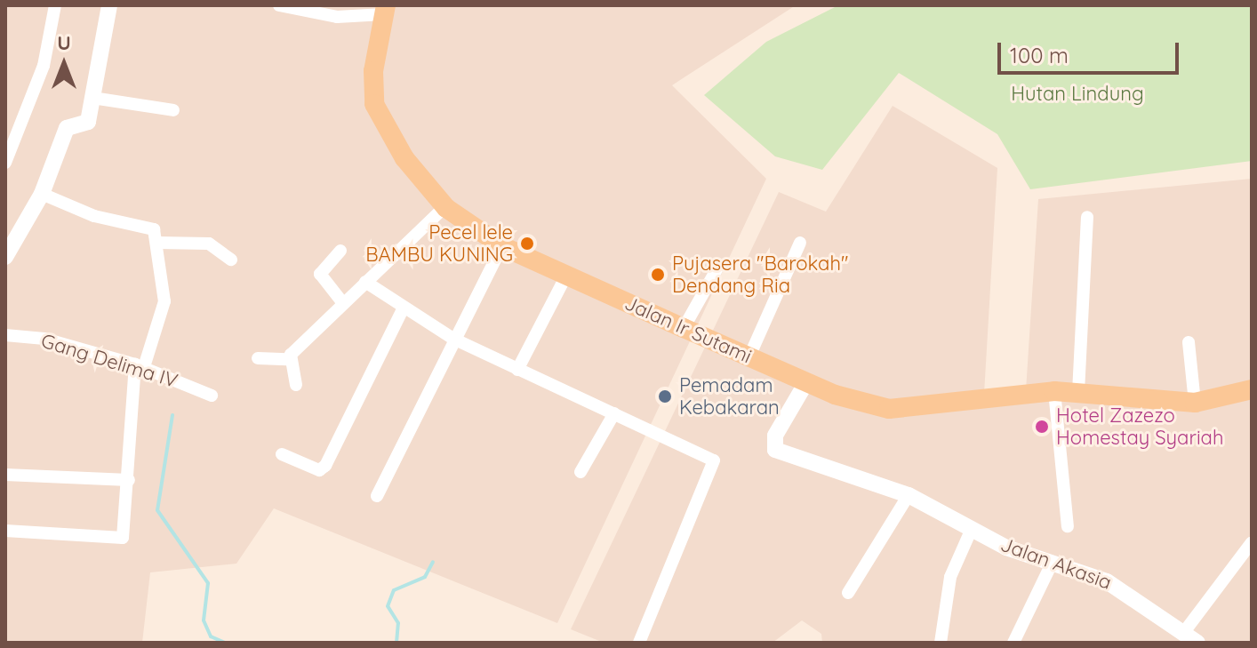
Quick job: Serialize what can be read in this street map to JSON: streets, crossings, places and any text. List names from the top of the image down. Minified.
{"streets":{"main road":["Jalan Ir Sutami"],"street":["Gang Delima IV","Jalan Akasia"]},"crossings":[["Jalan Ir Sutami","Jalan Akasia"]],"parks":["Hutan Lindung"],"places":["Pecel lele BAMBU KUNING","Pujasera \"Barokah\" Dendang Ria","Pemadam Kebakaran","Hotel Zazezo Homestay Syariah"],"scale_bar":"100 m","north":"top"}
